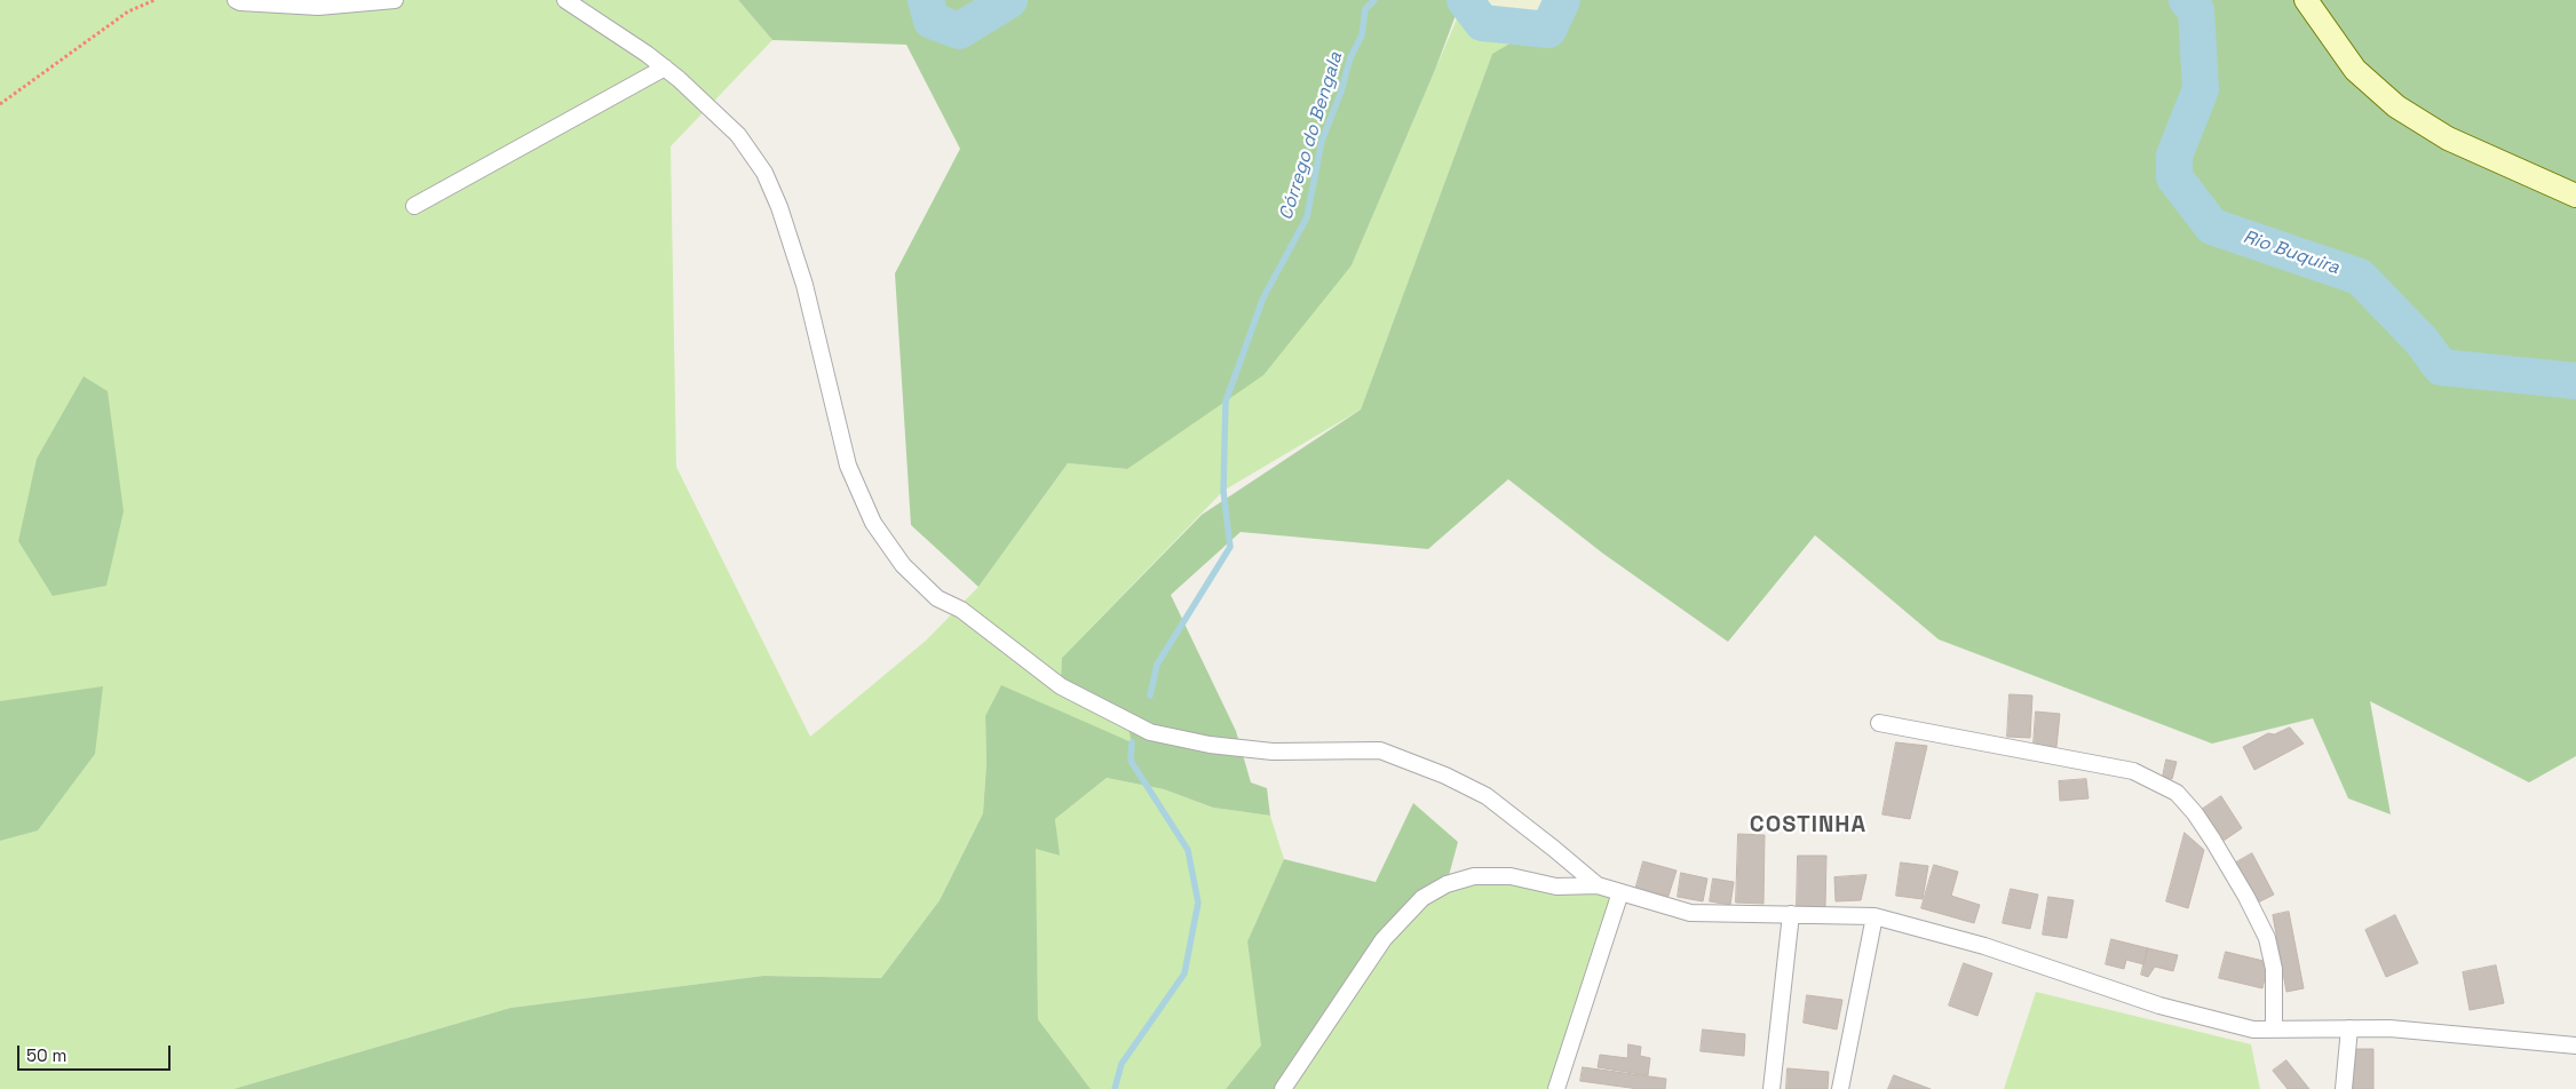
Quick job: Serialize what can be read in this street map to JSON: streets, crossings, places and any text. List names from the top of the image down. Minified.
{"districts":["COSTINHA"],"water":["Córrego do Bengala","Rio Buquira"],"scale_bar":"50 m"}
